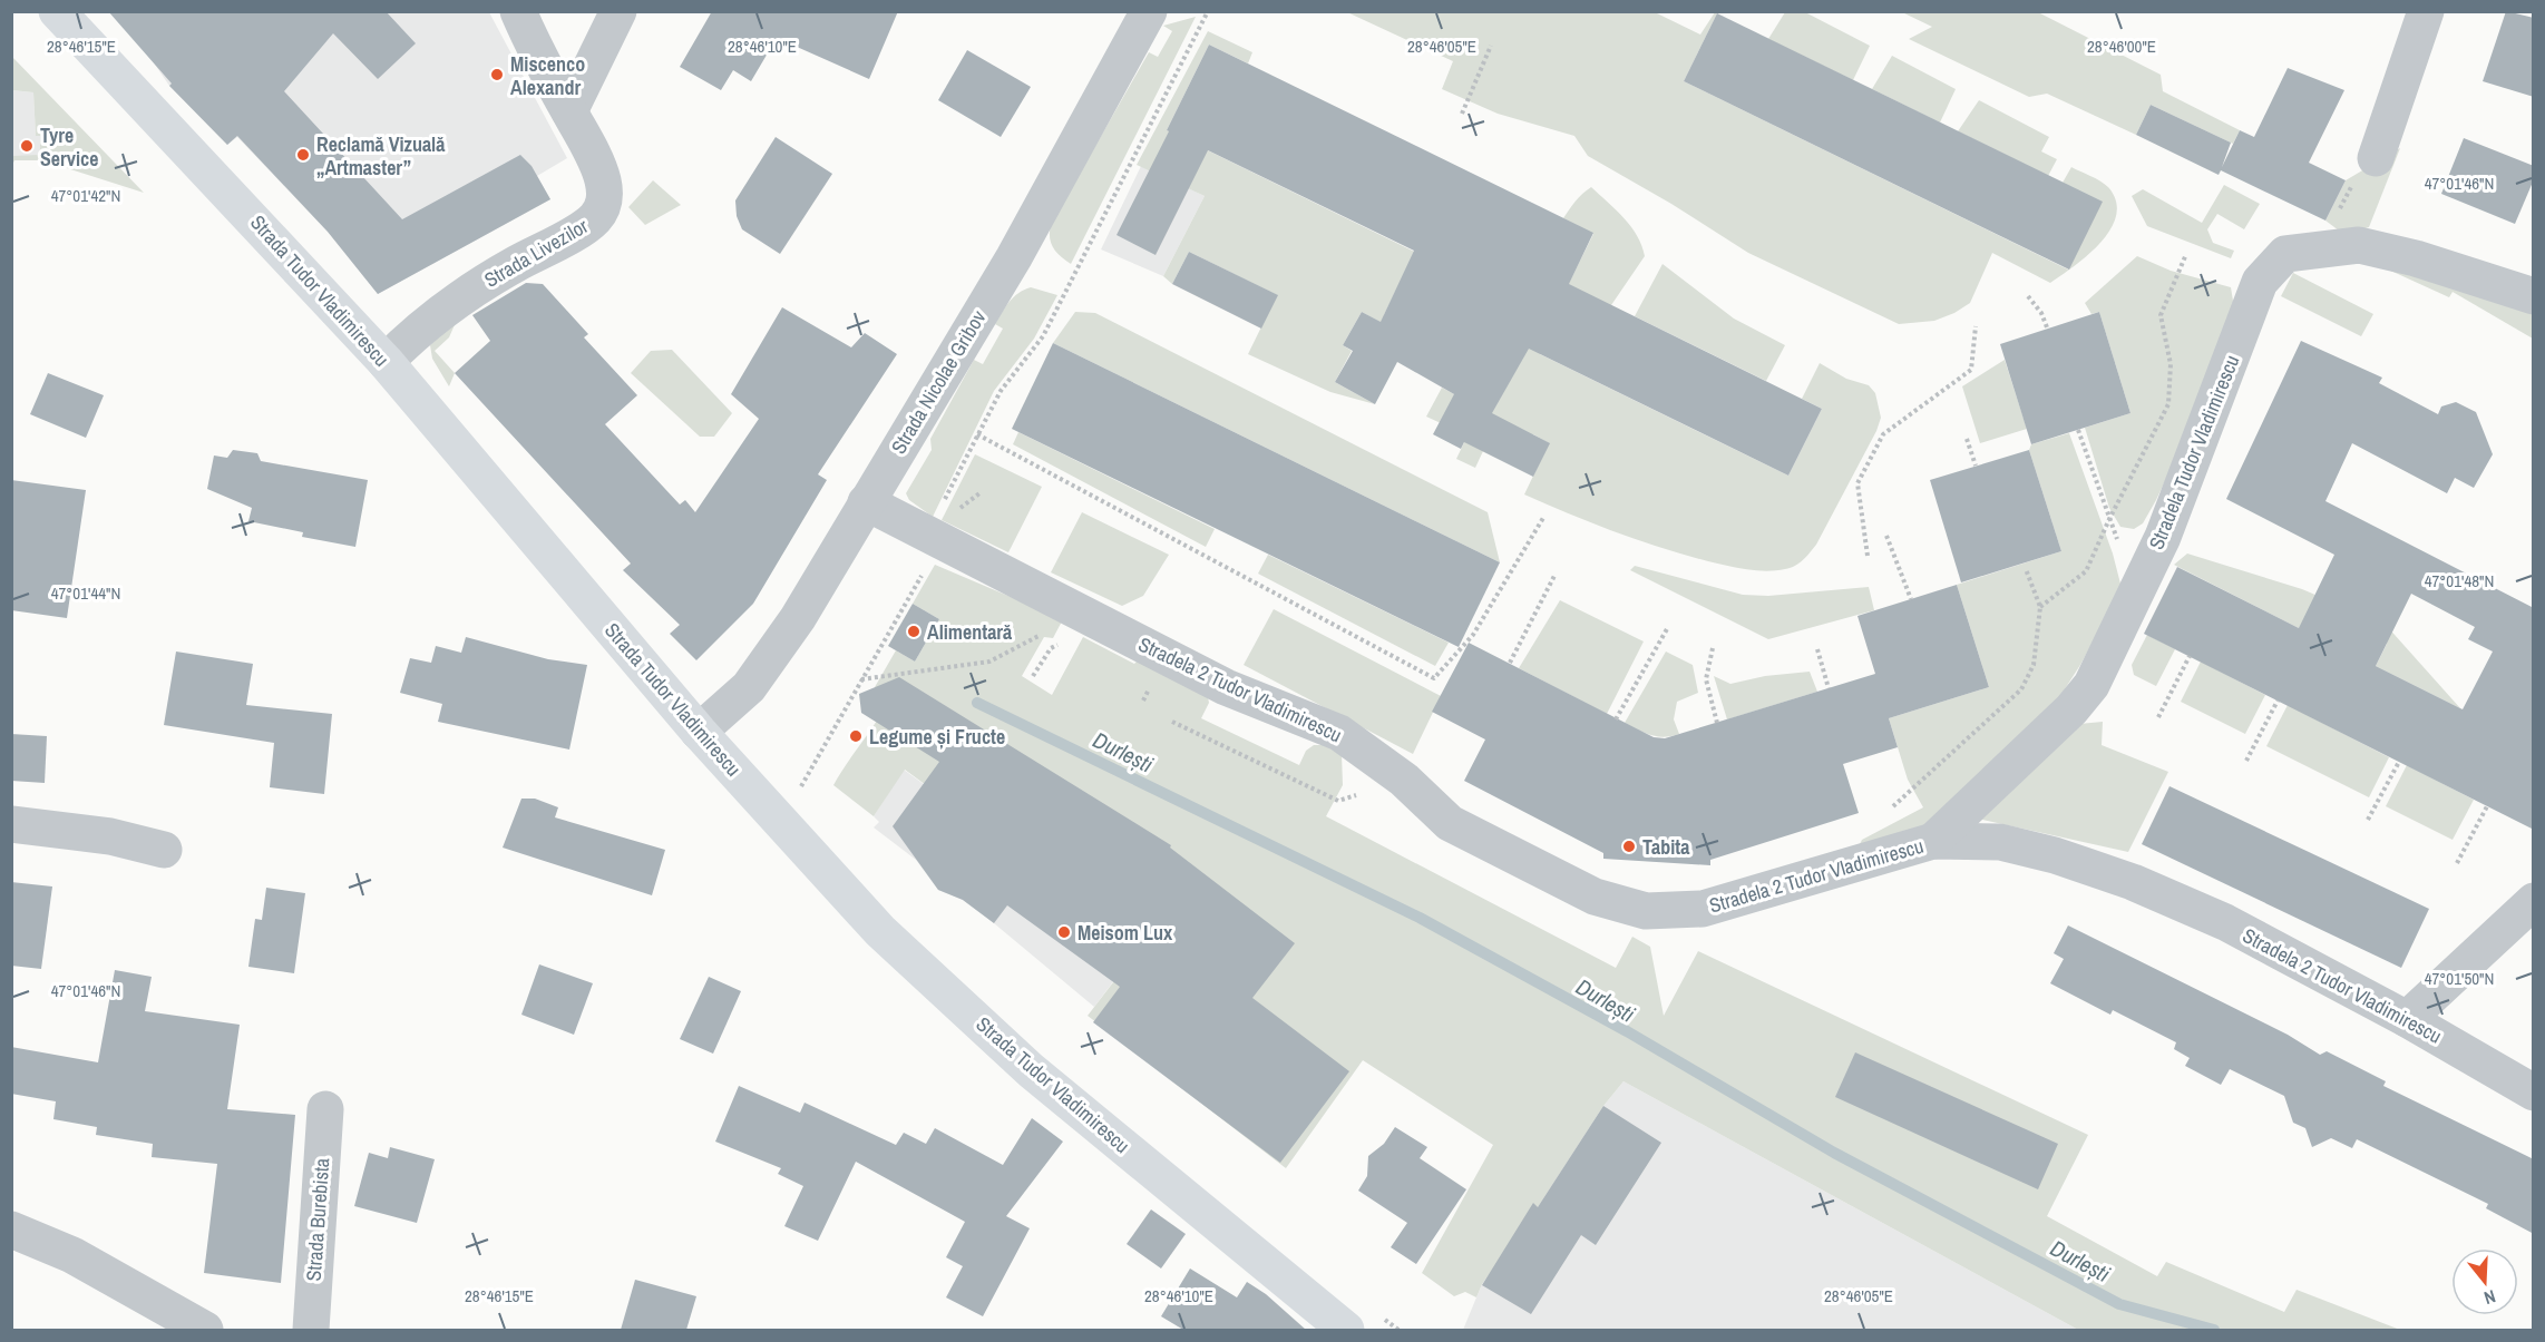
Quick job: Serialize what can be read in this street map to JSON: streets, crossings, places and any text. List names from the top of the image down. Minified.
{"streets":{"main road":["Strada Tudor Vladimirescu"],"street":["Strada Livezilor","Strada Nicolae Gribov","Stradela Tudor Vladimirescu","Stradela 2 Tudor Vladimirescu","Strada Burebista"]},"crossings":[["Strada Livezilor","Strada Tudor Vladimirescu"],["Strada Tudor Vladimirescu","Strada Nicolae Gribov"],["Strada Nicolae Gribov","Stradela 2 Tudor Vladimirescu"],["Stradela Tudor Vladimirescu","Stradela 2 Tudor Vladimirescu"]],"water":["Durlești"],"places":["Miscenco Alexandr","Tyre Service","Reclamă Vizuală „Artmaster”","Alimentară","Legume și Fructe","Tabita","Meisom Lux"],"north":"bottom","coordinates":["28°46'15\"E","28°46'10\"E","28°46'05\"E","28°46'00\"E","47°01'46\"N","47°01'42\"N","47°01'48\"N","47°01'44\"N","47°01'50\"N"]}
